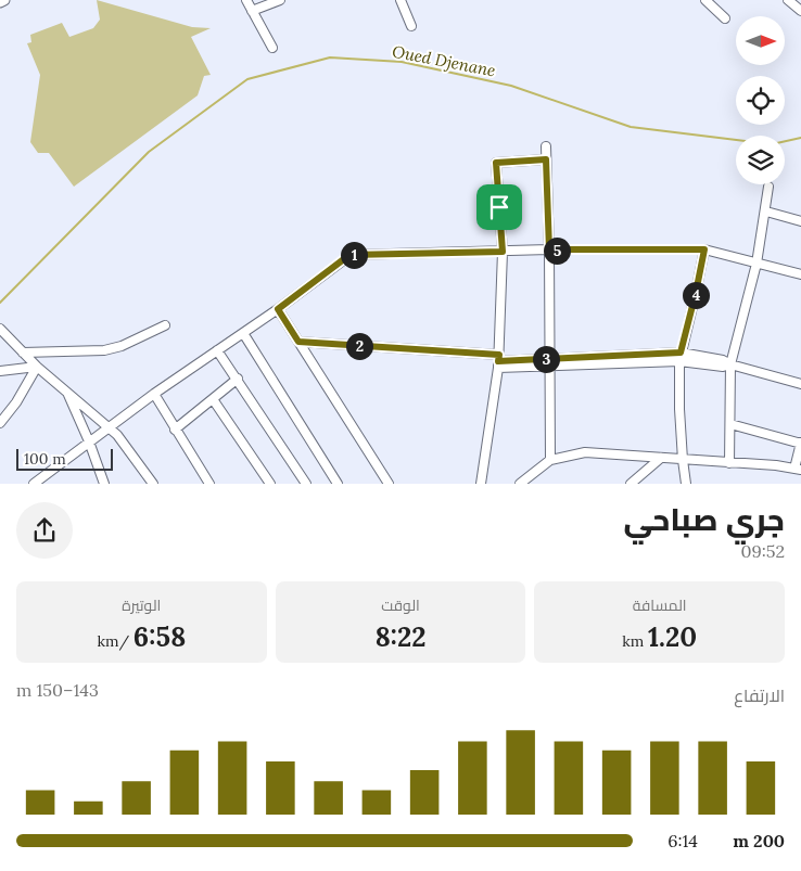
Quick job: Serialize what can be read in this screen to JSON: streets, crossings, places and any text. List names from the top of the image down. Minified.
{"water":["Oued Djenane"],"scale_bar":"100 m","north":"right","page":{"pins":["5","1","4","2","3"],"scale":"100 m","heading":["جري صباحي","09:52"],"stats":[["المسافة","1.20 km"],["الوقت","8:22"],["الوتيرة","6:58 /km"]],"chart":["الارتفاع","143–150 m"],"list":[{"name":"200 m","note":"6:14"}]}}
